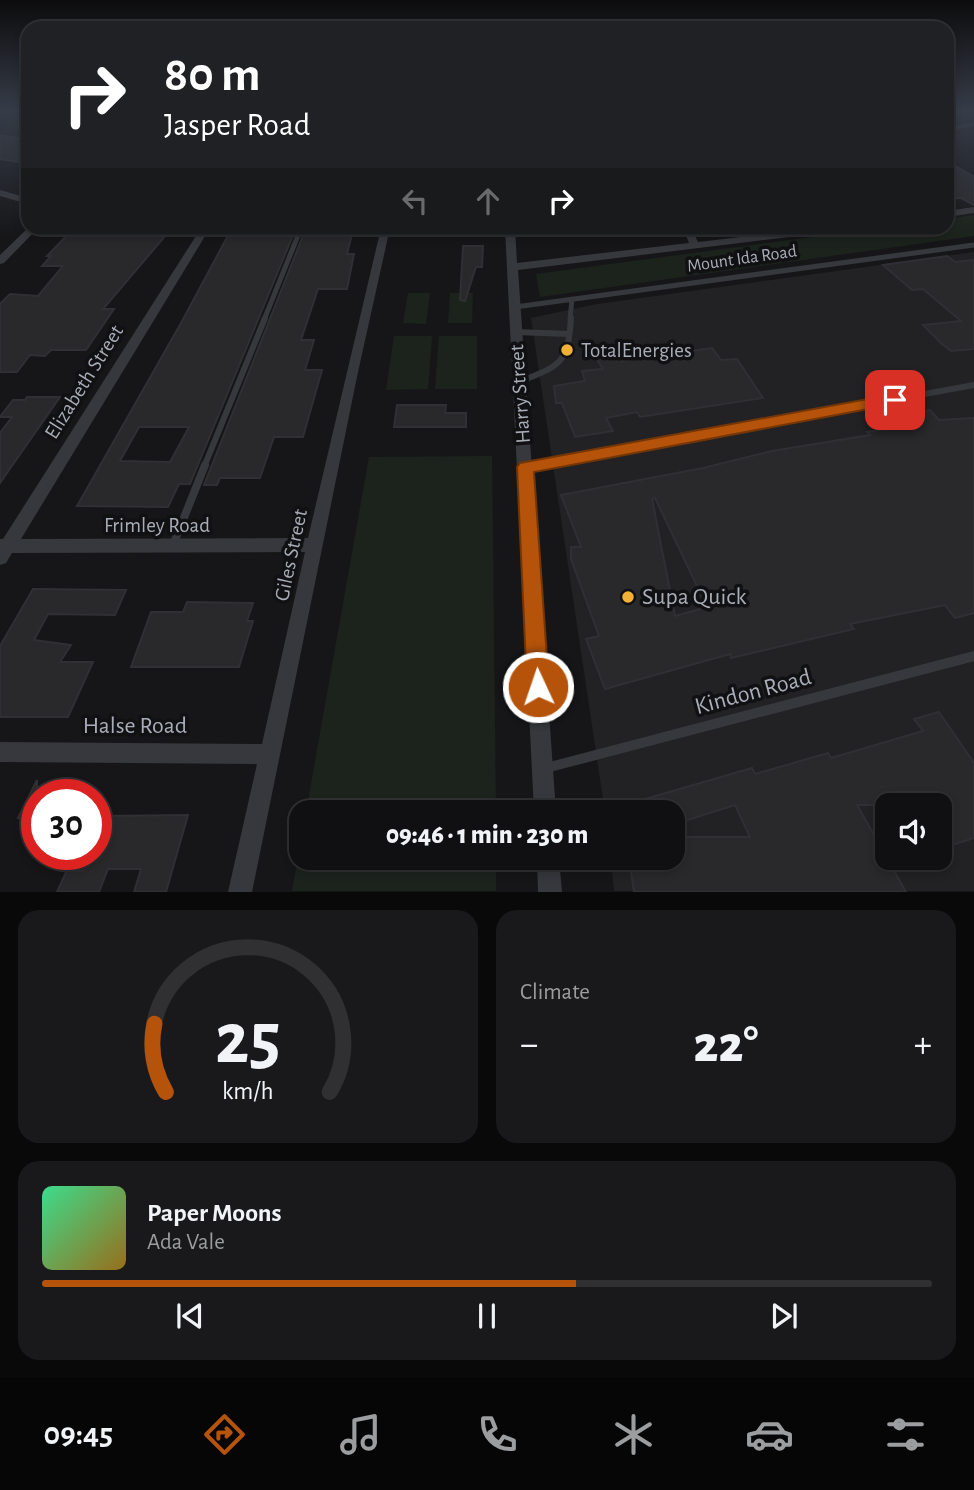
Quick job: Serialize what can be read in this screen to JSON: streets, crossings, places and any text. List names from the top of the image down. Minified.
{"streets":{"street":["Mount Ida Road","Elizabeth Street","Harry Street","Frimley Road","Giles Street","Halse Road"],"lane":["Kindon Road"]},"crossings":[["Mount Ida Road","Harry Street"],["Elizabeth Street","Frimley Road"],["Harry Street","Kindon Road"],["Frimley Road","Giles Street"],["Giles Street","Halse Road"]],"places":["TotalEnergies","Supa Quick"],"page":{"turn":["80 m","Jasper Road"],"limit":"30","trip":"09:46 · 1 min · 230 m","tile":"Climate","heat":["−","22°","+"],"song":["Paper Moons","Ada Vale"],"tabs":"09:45","gauge":["25","km/h"]}}
